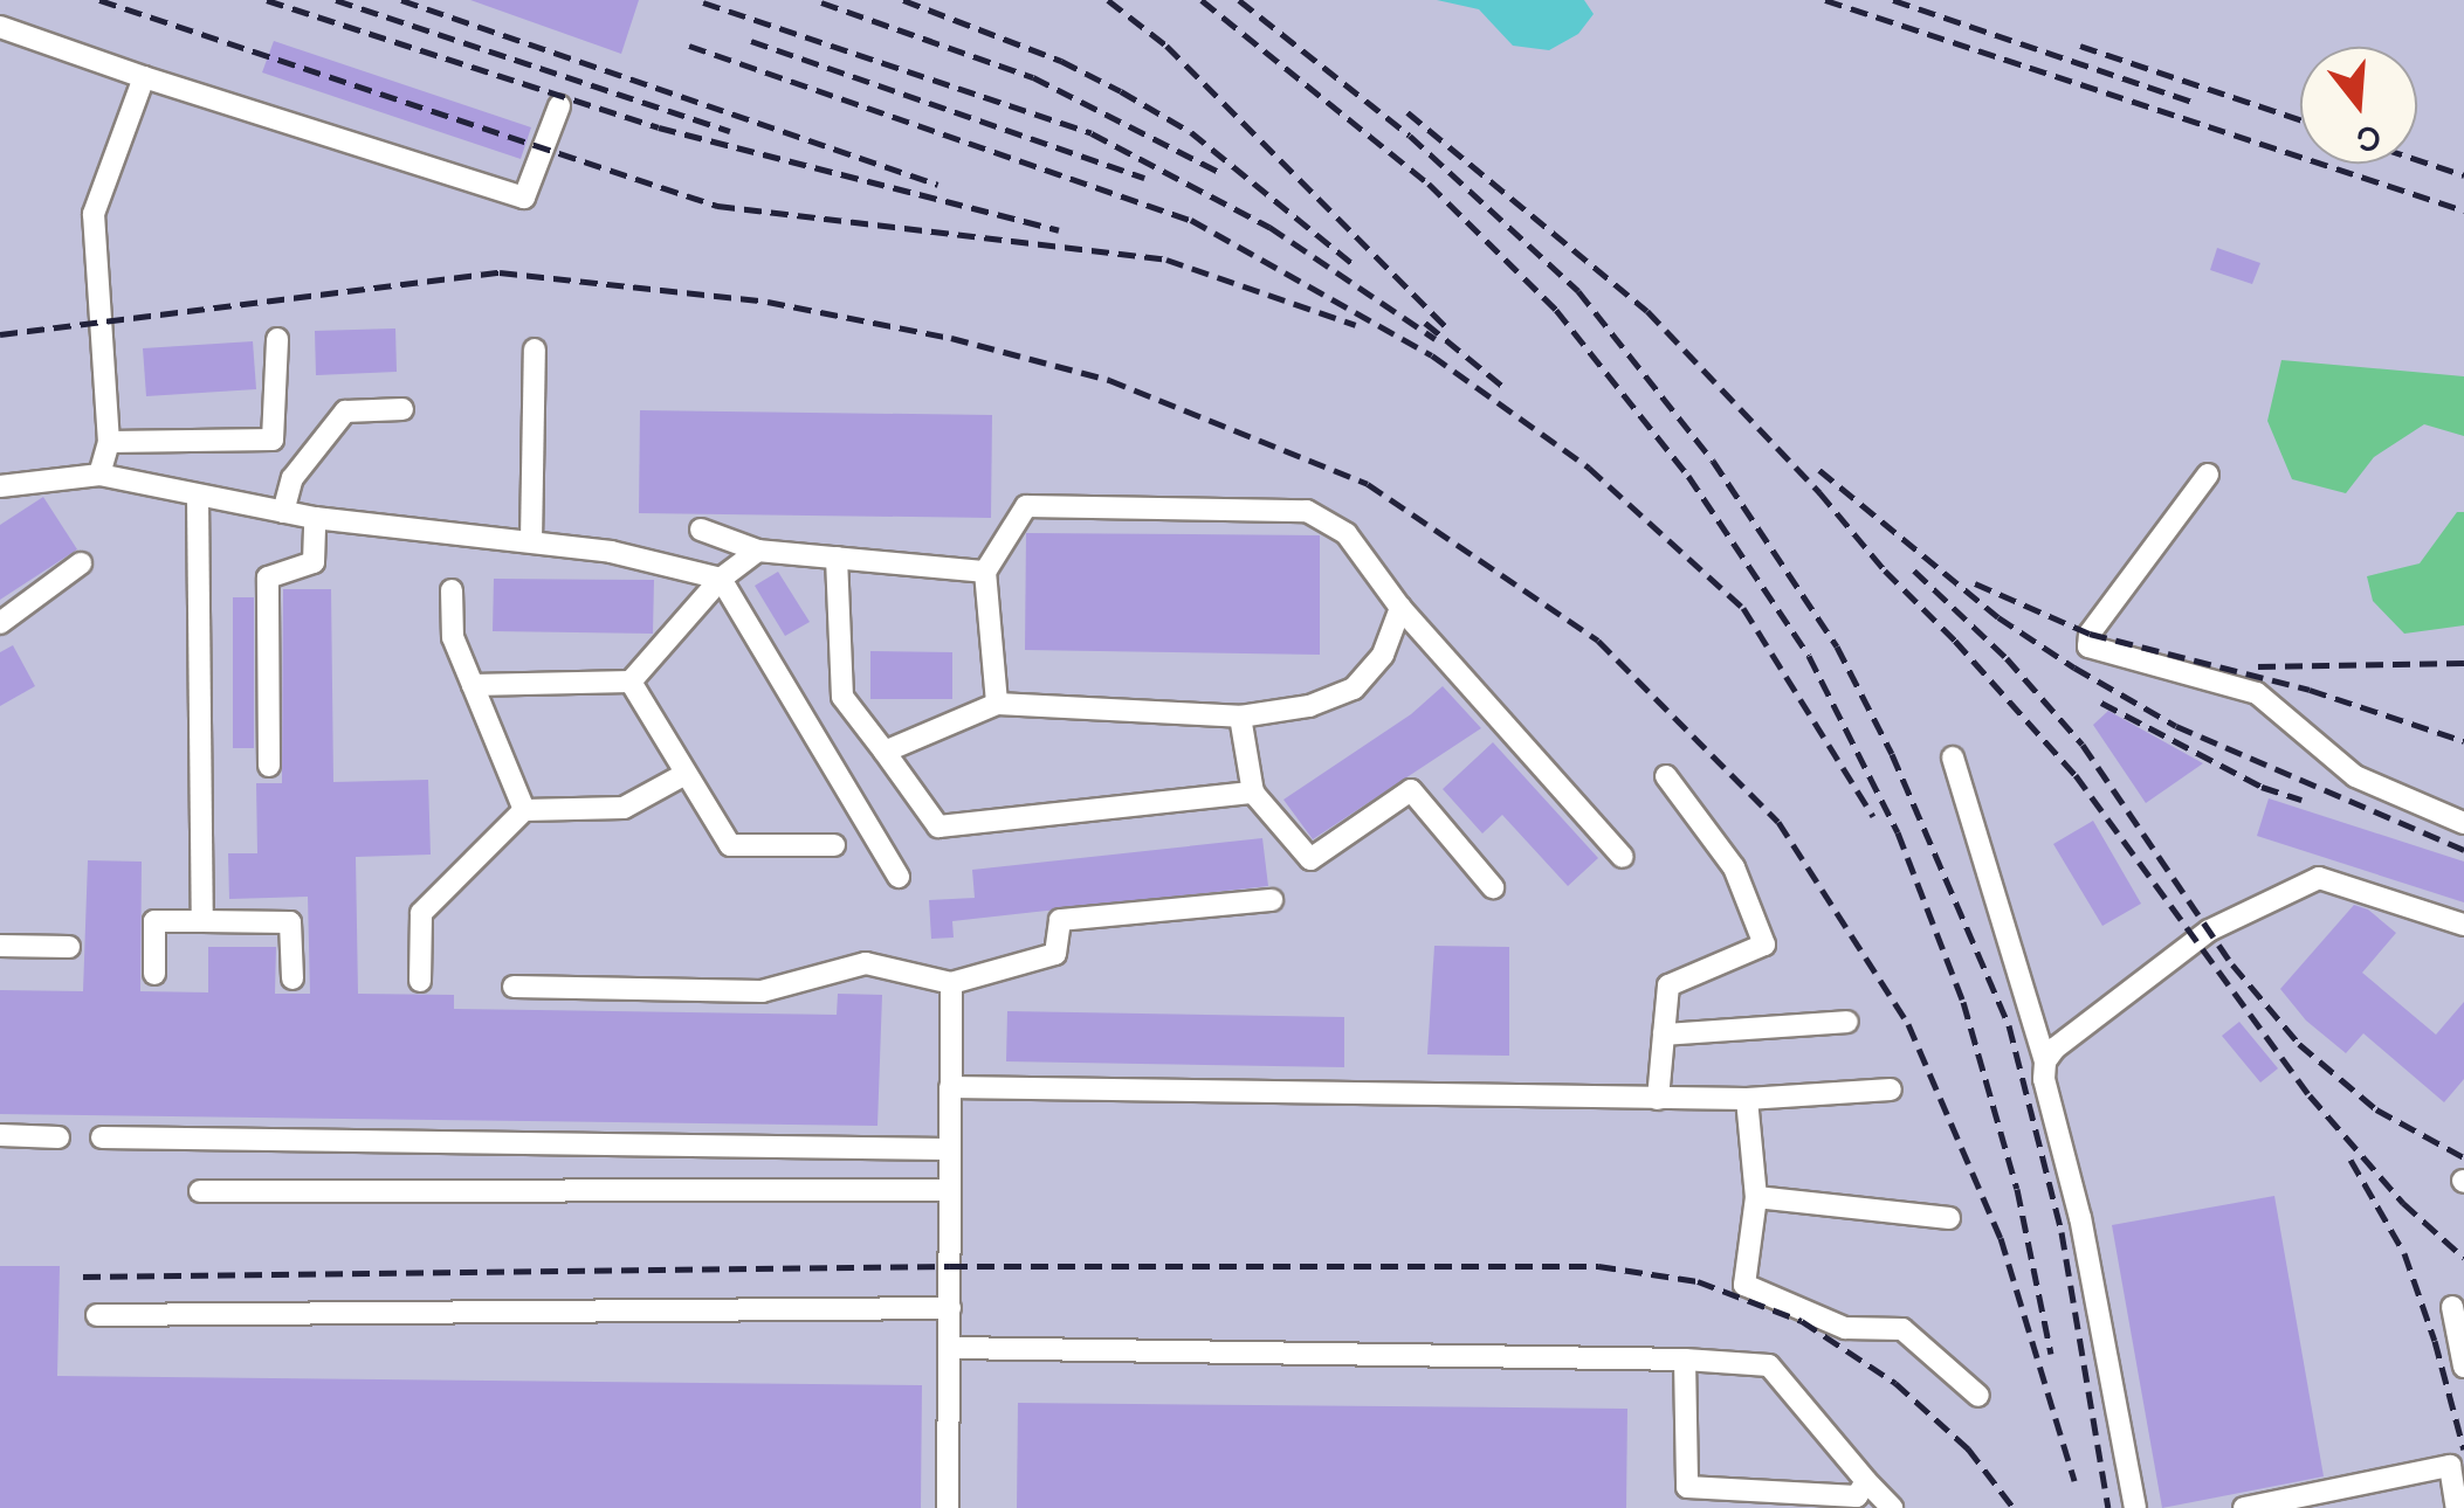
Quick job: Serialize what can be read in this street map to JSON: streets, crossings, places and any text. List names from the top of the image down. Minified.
{"north":"bottom"}
